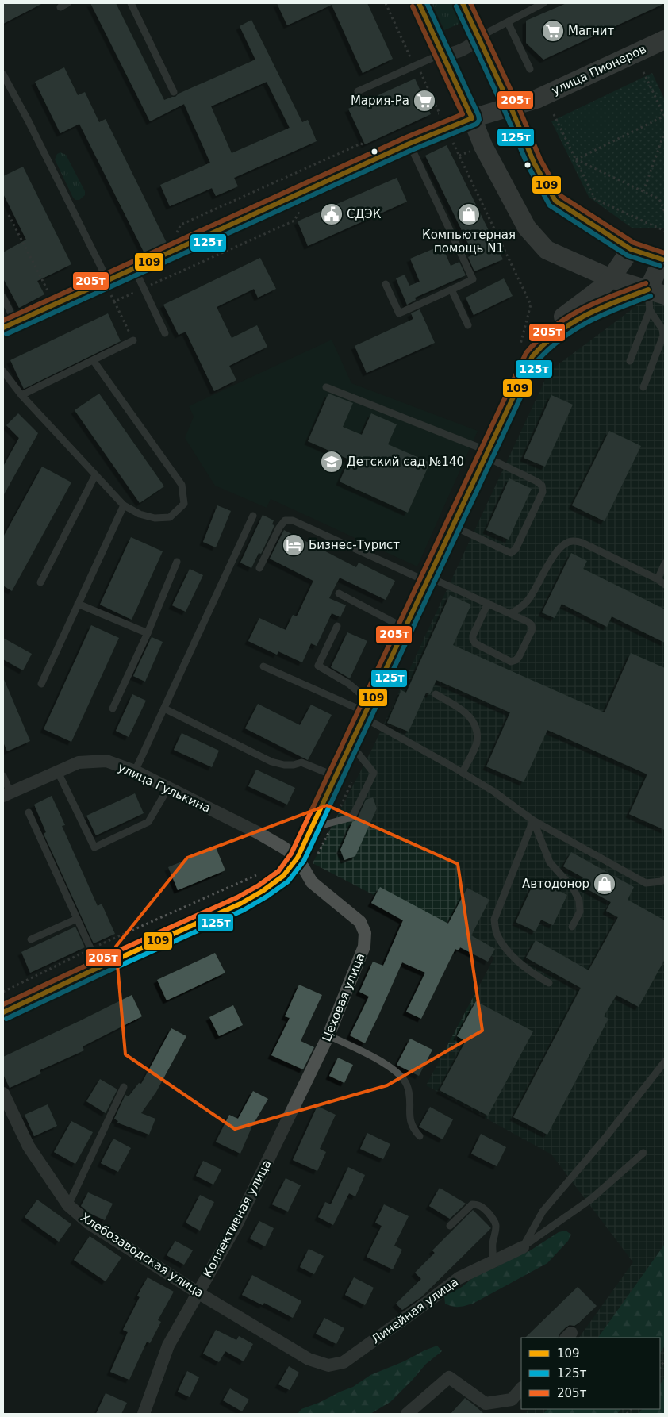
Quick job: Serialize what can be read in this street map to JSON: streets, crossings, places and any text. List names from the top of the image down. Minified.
{"streets":{"main road":["улица Пионеров"],"street":["улица Гулькина","Цеховая улица","Коллективная улица","Хлебозаводская улица","Линейная улица"]},"crossings":[["улица Гулькина","Цеховая улица"],["Цеховая улица","Коллективная улица"],["Коллективная улица","Хлебозаводская улица"],["Хлебозаводская улица","Линейная улица"]],"places":{"supermarket":["Магнит","Мария-Ра"],"public building":["СДЭК"],"shop":["Компьютерная помощь N1","Автодонор"],"school or university":["Детский сад №140"],"hotel":["Бизнес-Турист"]},"lines":["transit line 109","transit line 125т","transit line 205т"],"legend":["109","125т","205т"]}
